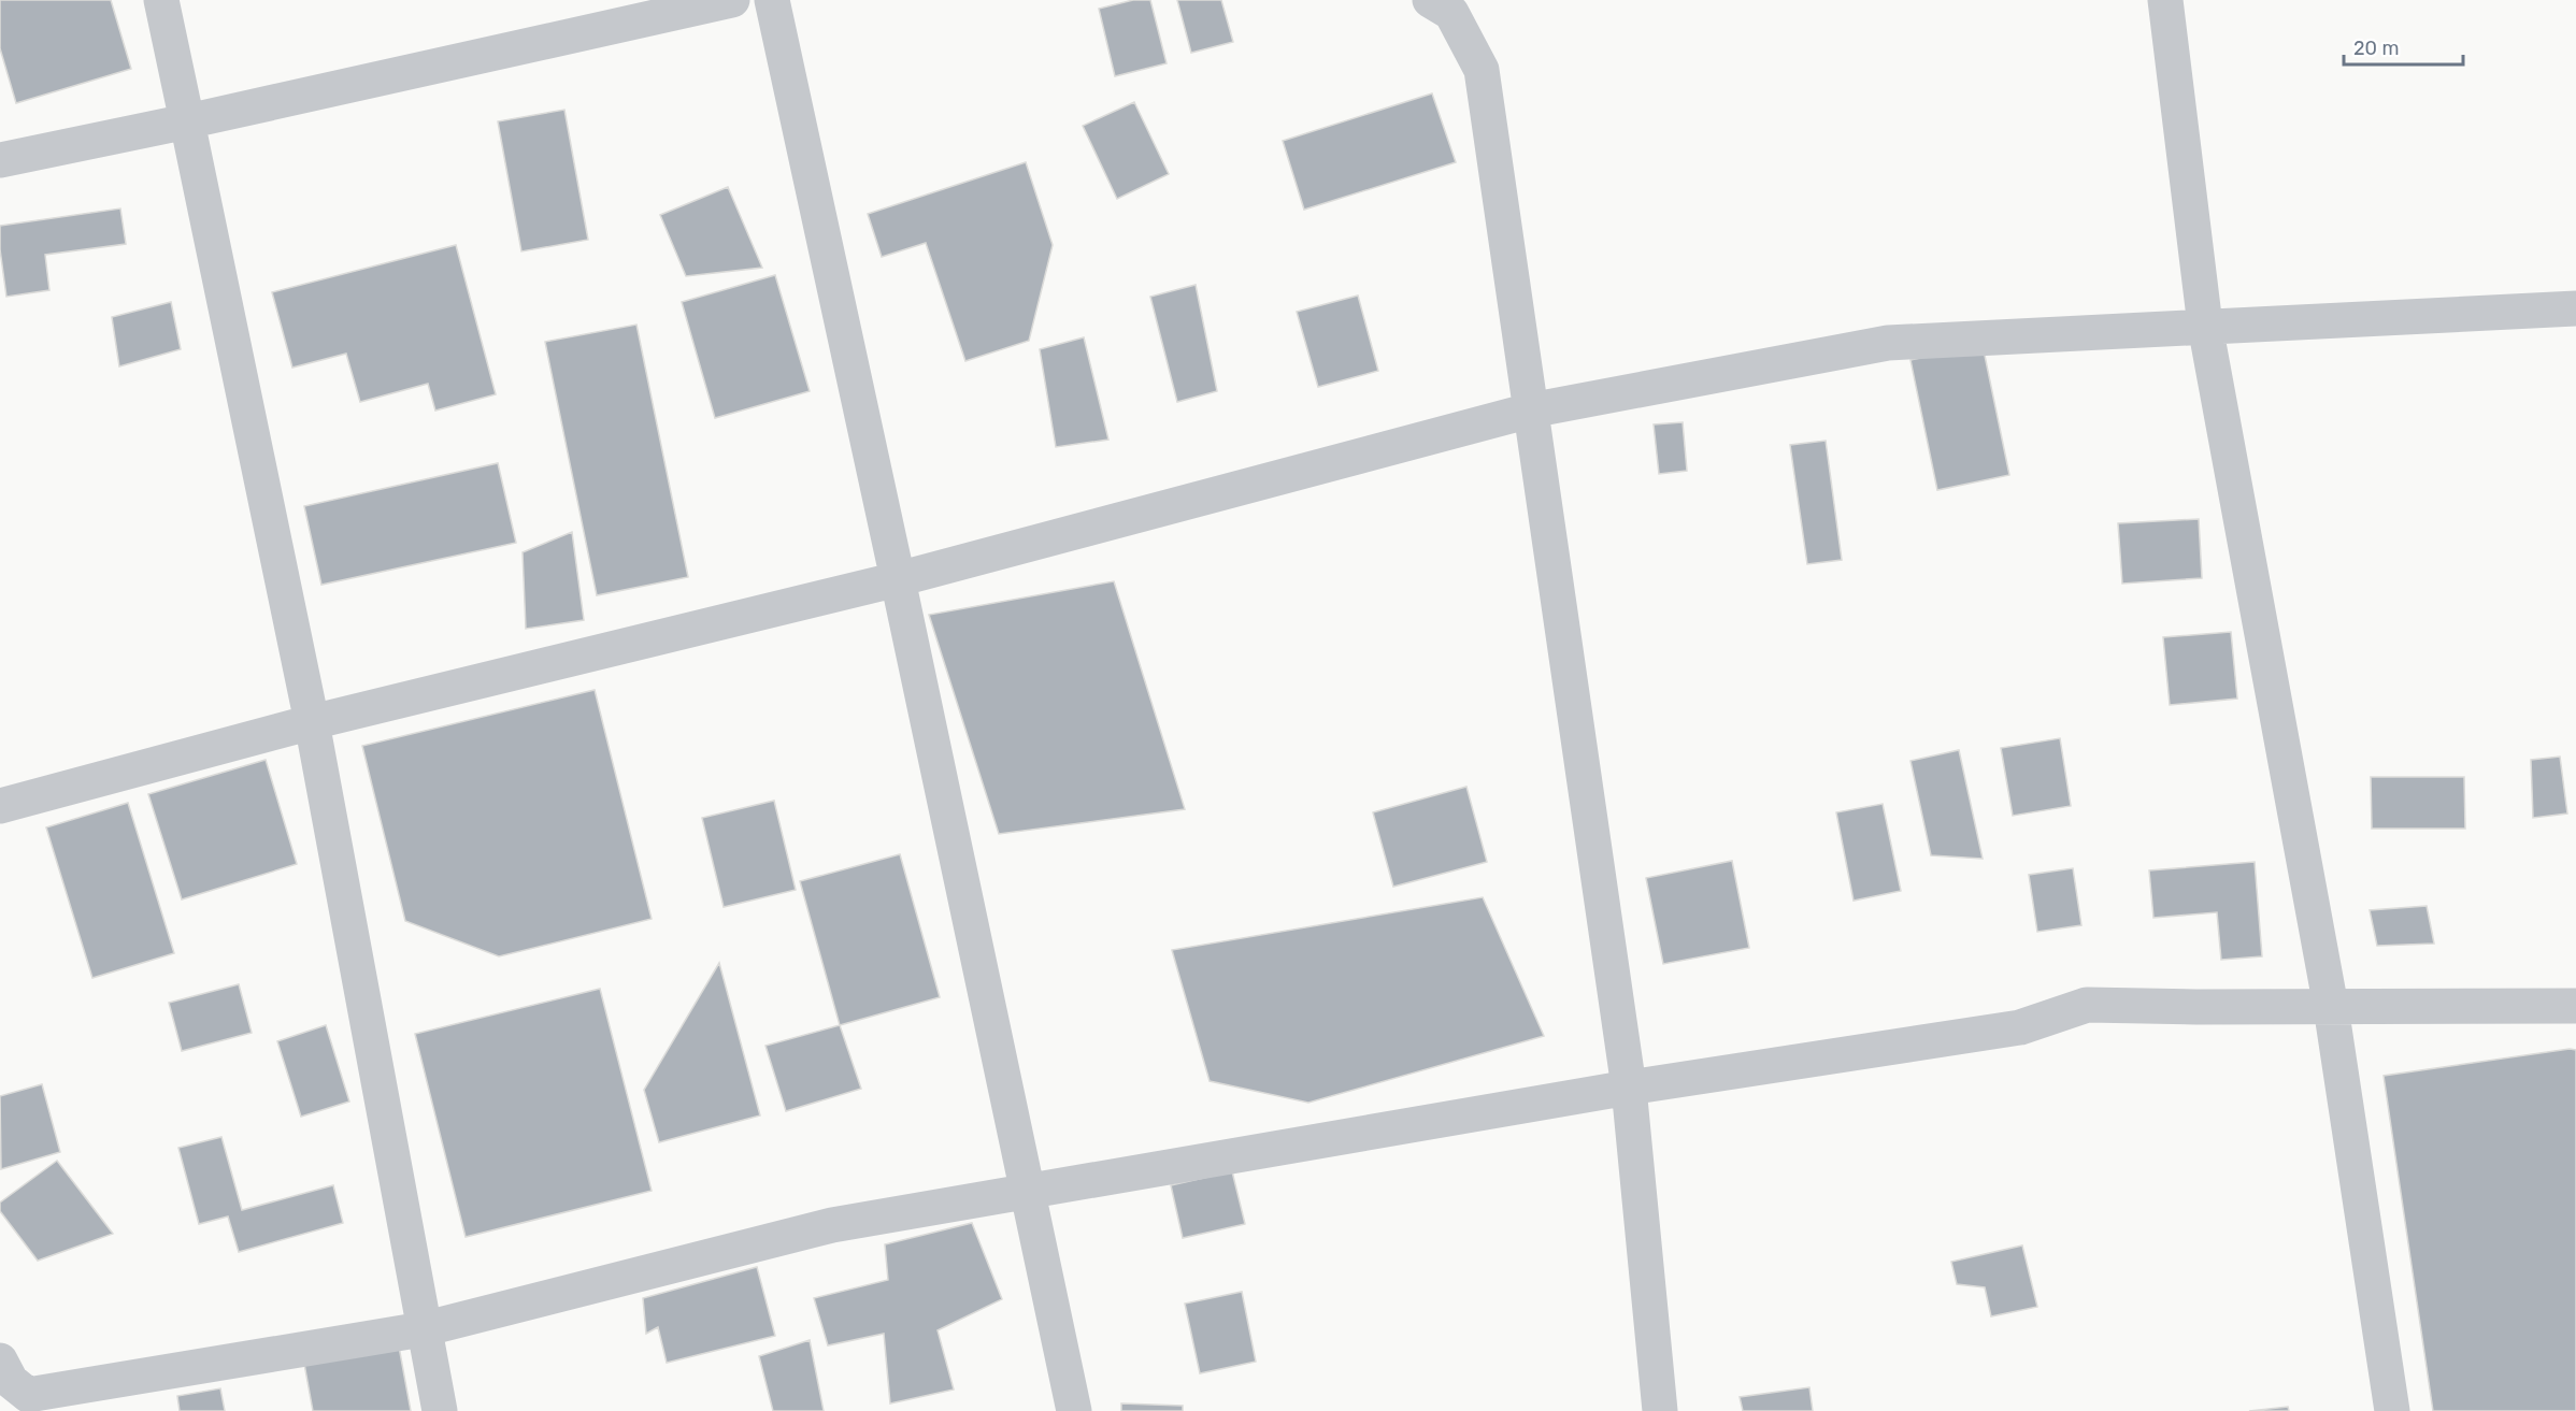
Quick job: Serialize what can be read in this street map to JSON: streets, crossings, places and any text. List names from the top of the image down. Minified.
{"scale_bar":"20 m"}
